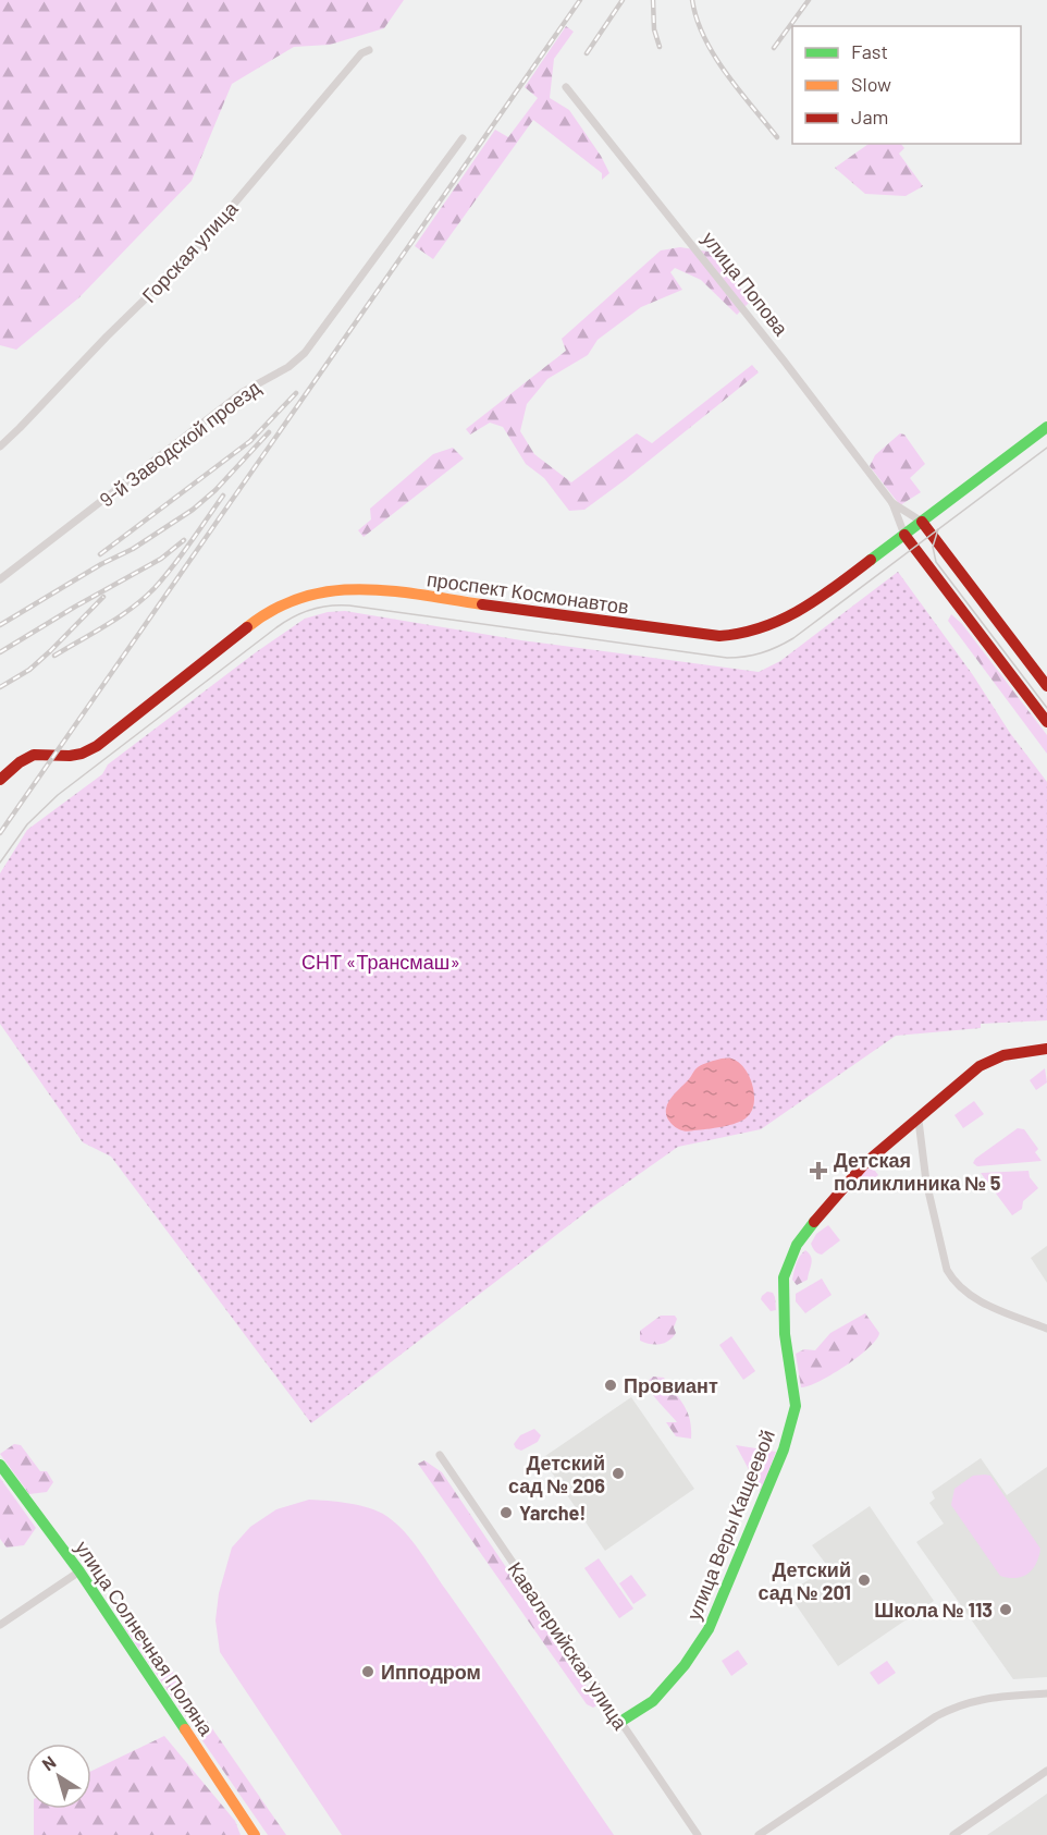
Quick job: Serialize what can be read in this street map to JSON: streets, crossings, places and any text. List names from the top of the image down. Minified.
{"streets":{"main road":["улица Попова","проспект Космонавтов","улица Веры Кащеевой","улица Солнечная Поляна"],"street":["Горская улица","9-й Заводской проезд","Кавалерийская улица"]},"crossings":[["улица Попова","проспект Космонавтов"],["улица Веры Кащеевой","Кавалерийская улица"]],"parks":["СНТ «Трансмаш»"],"places":{"health":["Детская поликлиника № 5"],"other":["Провиант","Детский сад № 206","Yarche!","Детский сад № 201","Школа № 113","Ипподром"]},"legend":["Fast","Slow","Jam"],"north":"top left"}
